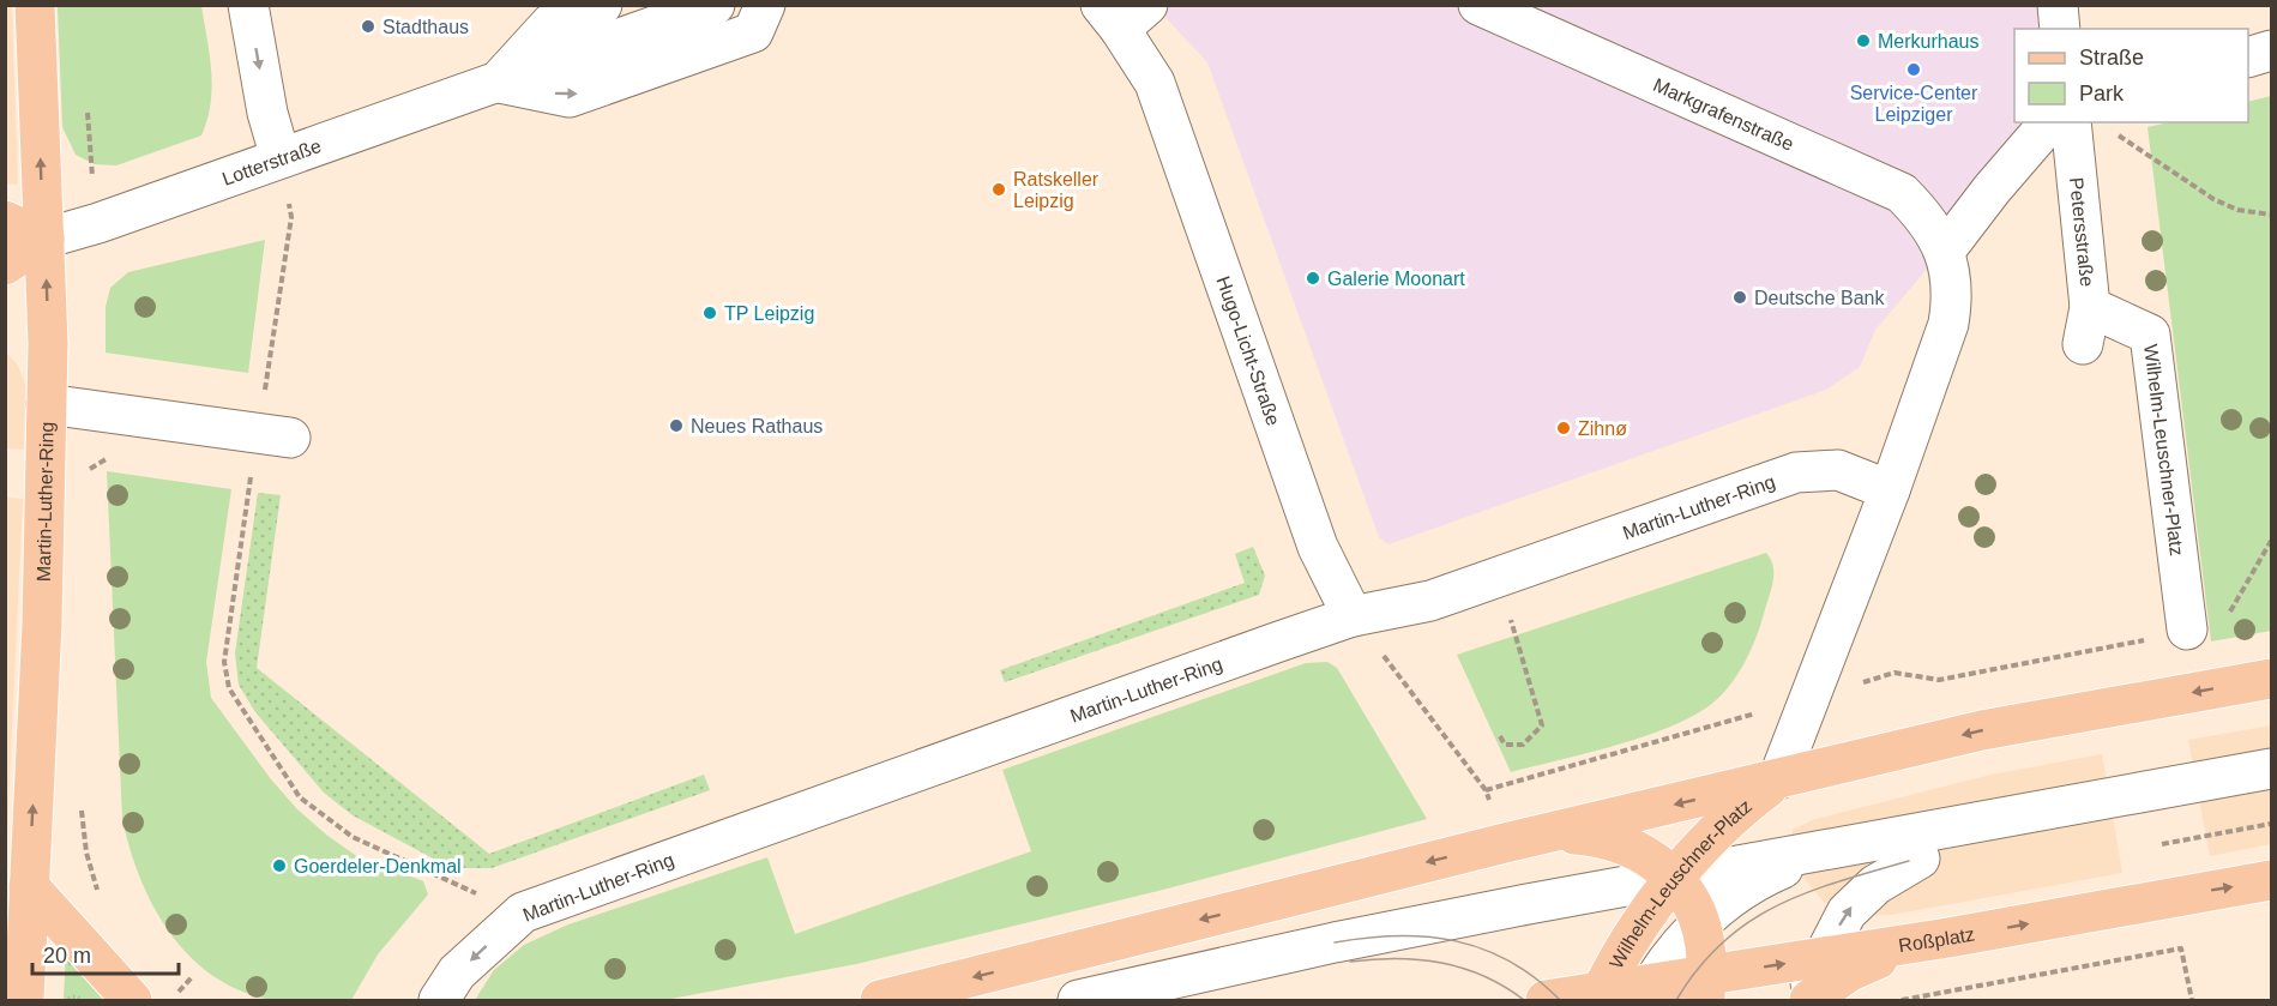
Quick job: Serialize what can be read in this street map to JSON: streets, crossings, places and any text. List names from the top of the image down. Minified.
{"streets":{"main road":["Wilhelm-Leuschner-Platz","Martin-Luther-Ring","Roßplatz"],"street":["Markgrafenstraße","Lotterstraße","Petersstraße","Hugo-Licht-Straße"]},"crossings":[["Lotterstraße","Martin-Luther-Ring"],["Petersstraße","Wilhelm-Leuschner-Platz"],["Hugo-Licht-Straße","Martin-Luther-Ring"],["Wilhelm-Leuschner-Platz","Roßplatz"]],"places":["Stadthaus","Merkurhaus","Service-Center Leipziger","Ratskeller Leipzig","Galerie Moonart","Deutsche Bank","TP Leipzig","Neues Rathaus","Zihnø","Goerdeler-Denkmal"],"legend":["Straße","Park"],"scale_bar":"20 m"}
